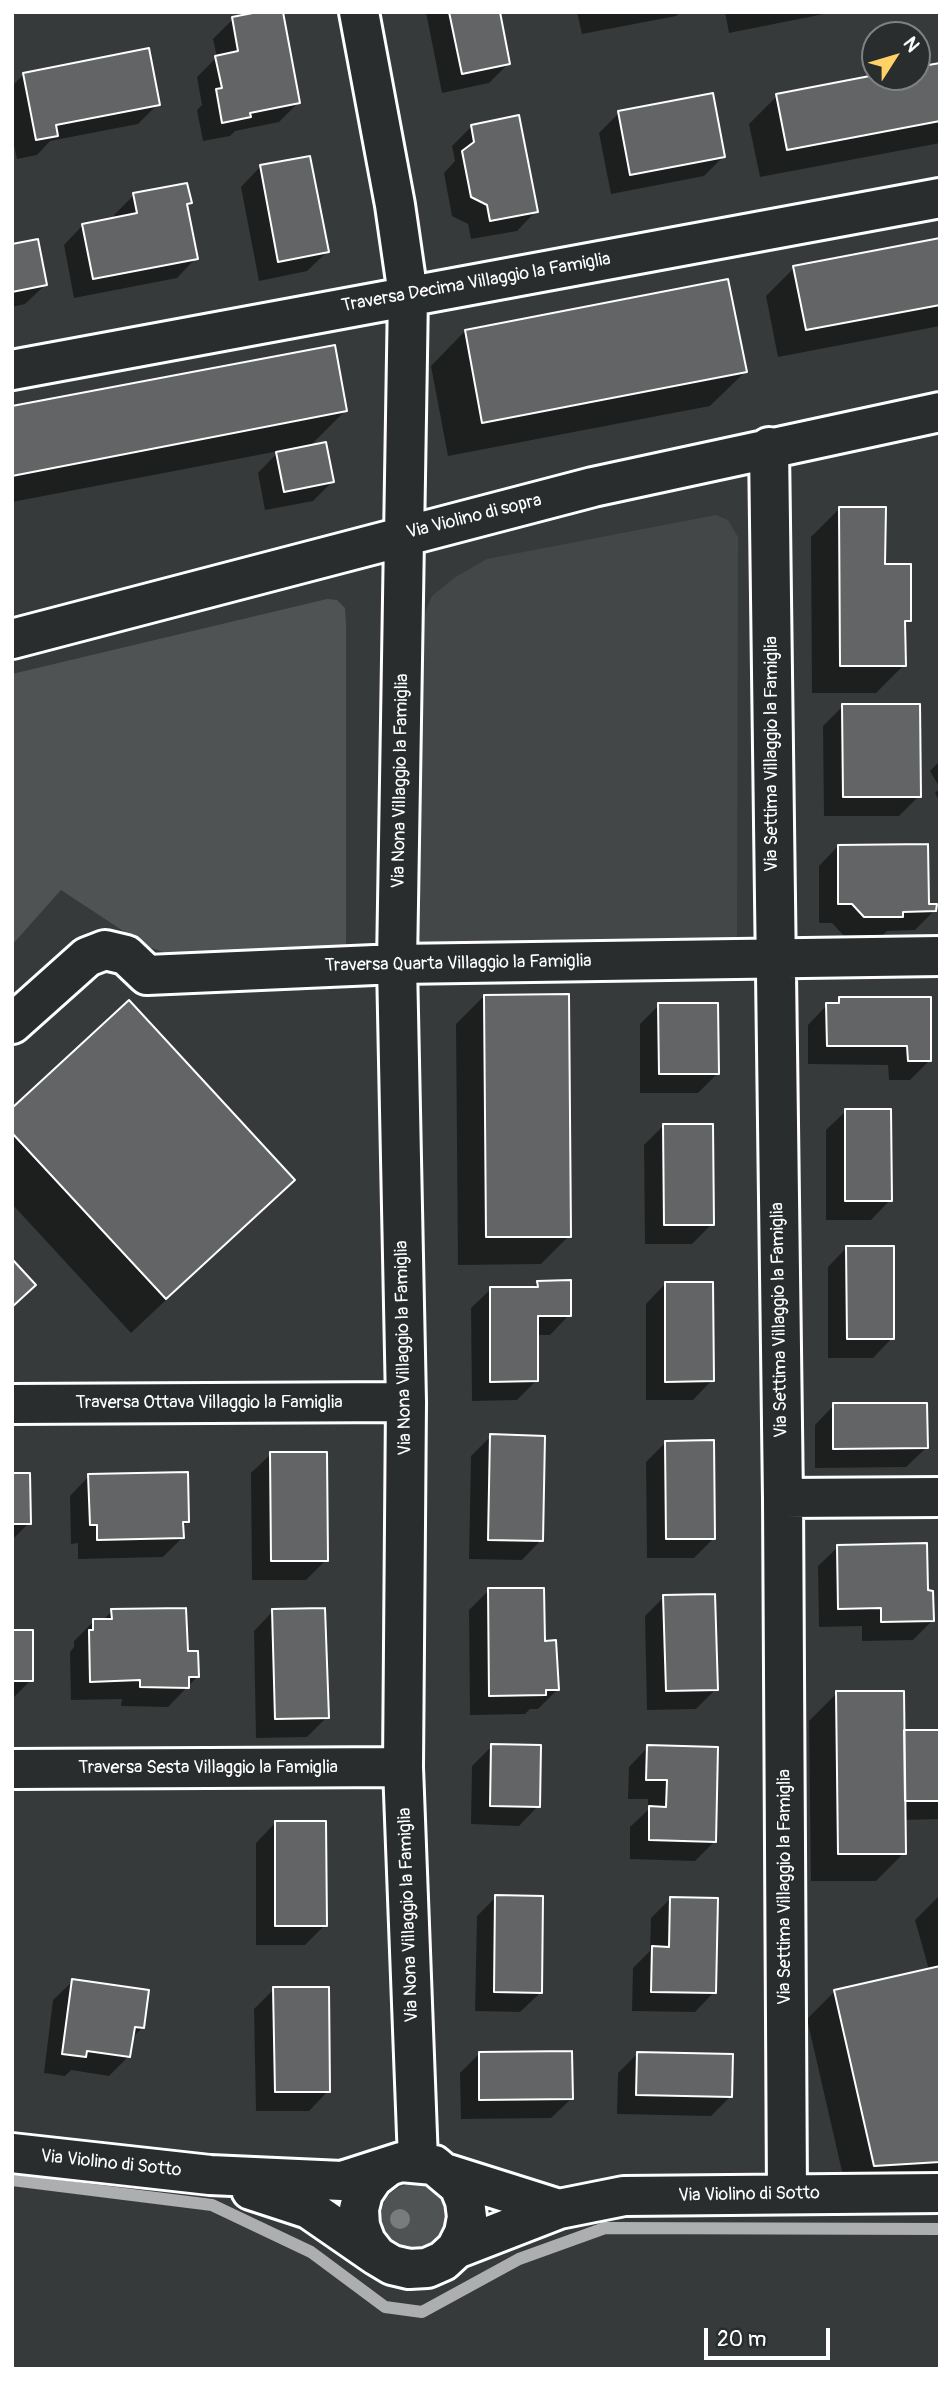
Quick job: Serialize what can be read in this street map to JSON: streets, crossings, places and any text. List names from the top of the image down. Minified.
{"streets":{"street":["Traversa Decima Villaggio la Famiglia","Via Violino di sopra","Via Settima Villaggio la Famiglia","Via Nona Villaggio la Famiglia","Traversa Quarta Villaggio la Famiglia","Traversa Ottava Villaggio la Famiglia","Traversa Sesta Villaggio la Famiglia","Via Violino di Sotto"]},"crossings":[["Traversa Decima Villaggio la Famiglia","Via Nona Villaggio la Famiglia"],["Via Violino di sopra","Via Settima Villaggio la Famiglia"],["Via Violino di sopra","Via Nona Villaggio la Famiglia"],["Via Settima Villaggio la Famiglia","Traversa Quarta Villaggio la Famiglia"],["Via Settima Villaggio la Famiglia","Via Violino di Sotto"],["Via Nona Villaggio la Famiglia","Traversa Quarta Villaggio la Famiglia"],["Via Nona Villaggio la Famiglia","Traversa Ottava Villaggio la Famiglia"],["Via Nona Villaggio la Famiglia","Traversa Sesta Villaggio la Famiglia"],["Via Nona Villaggio la Famiglia","Via Violino di Sotto"]],"scale_bar":"20 m","north":"top right"}
